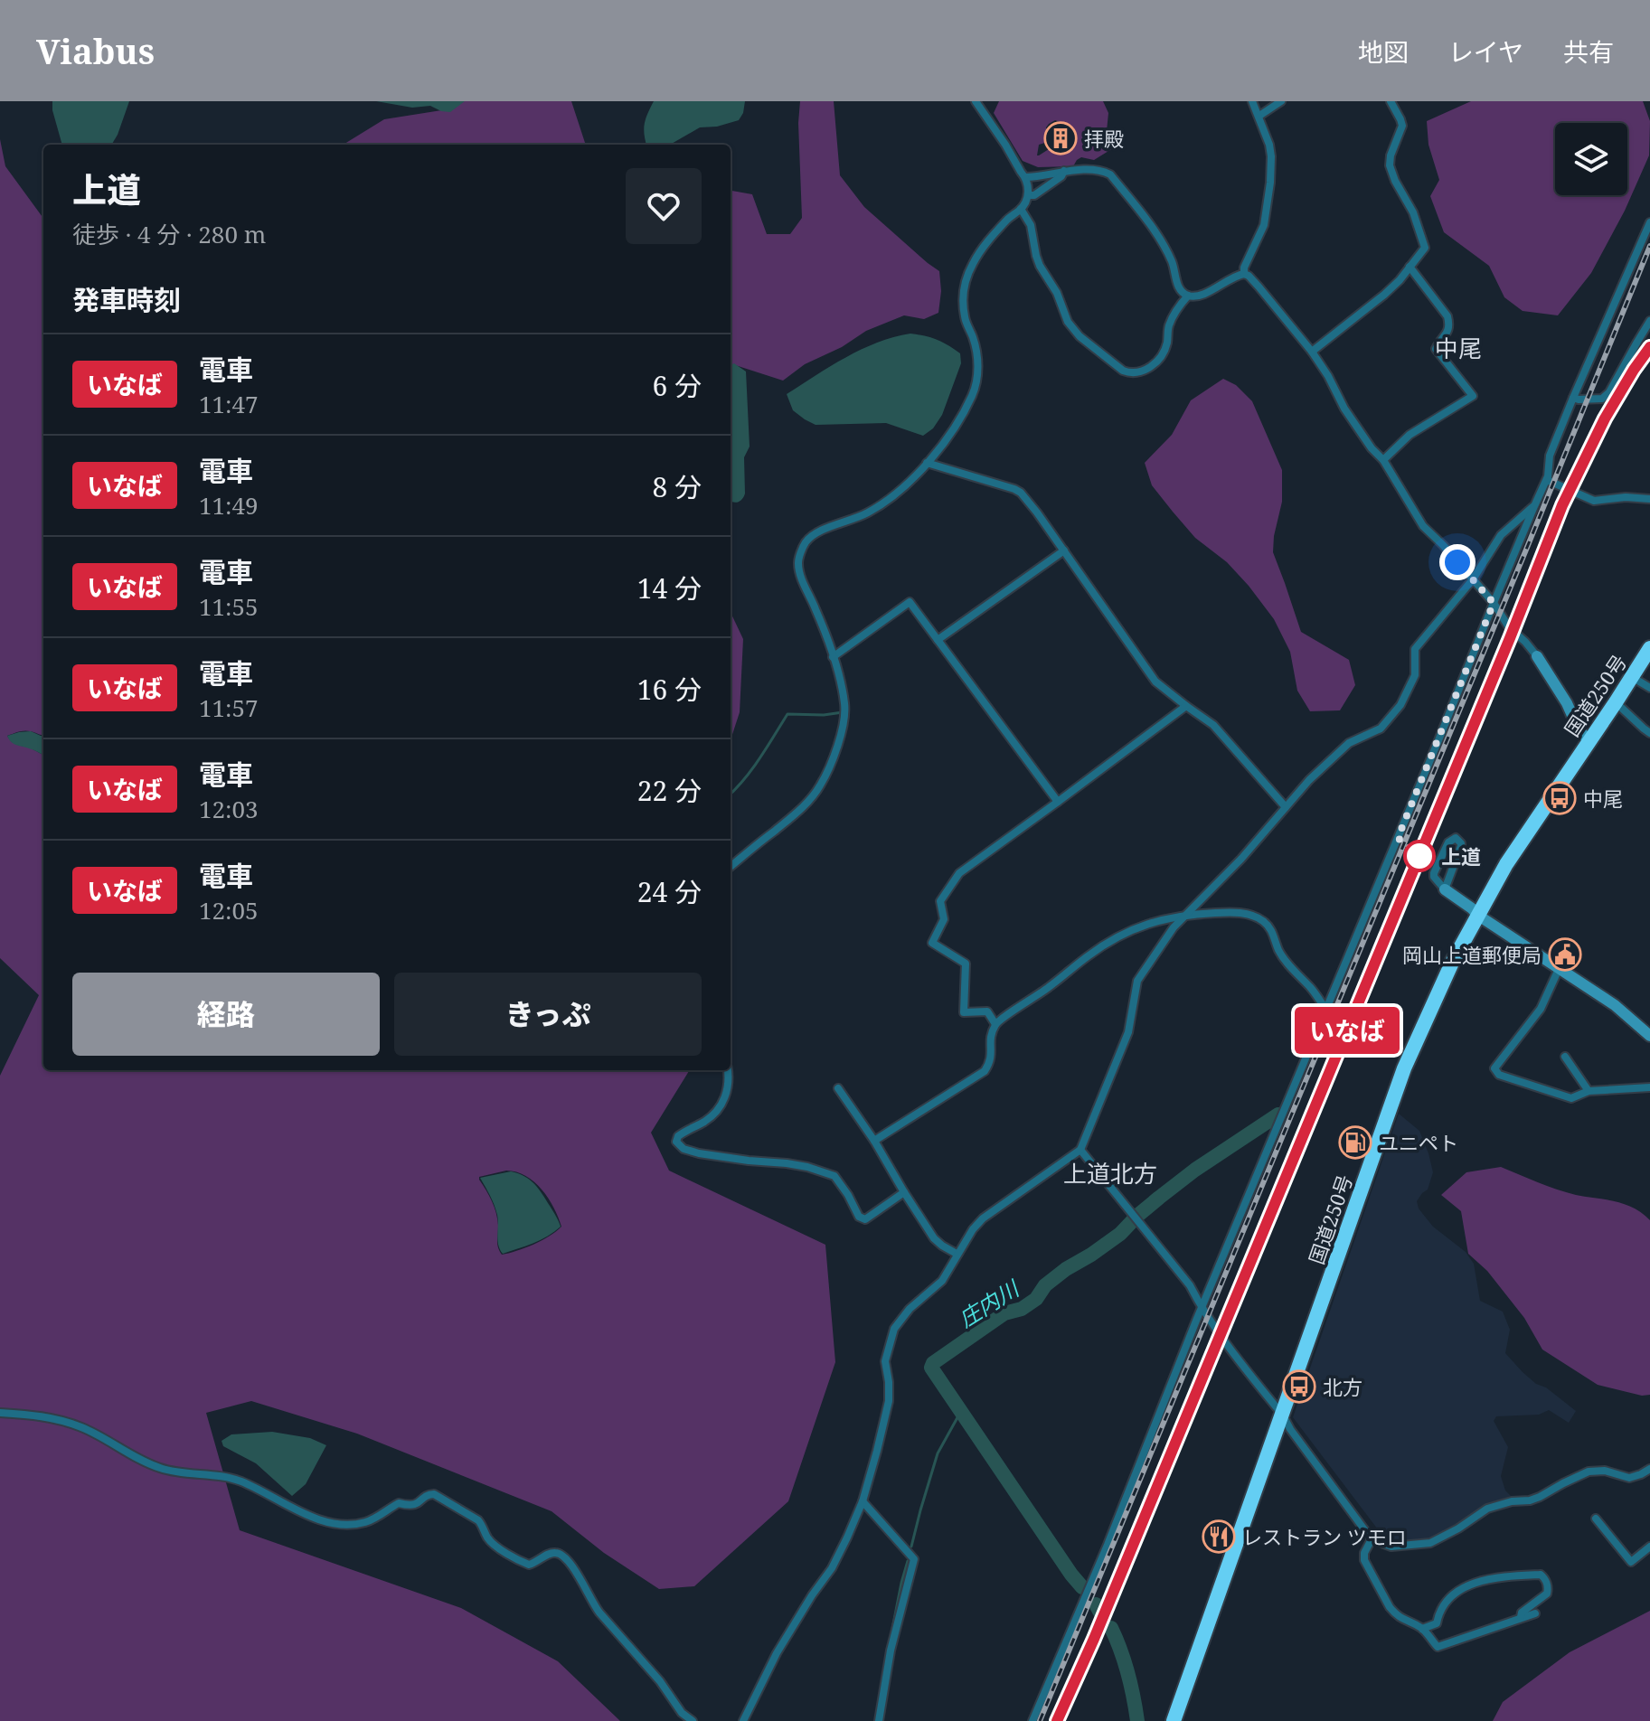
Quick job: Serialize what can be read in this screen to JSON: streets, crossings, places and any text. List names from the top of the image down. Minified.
{"streets":{"highway":["国道250号"]},"districts":["中尾","上道北方"],"water":["庄内川"],"places":{"building":["拝殿"],"bus stop":["中尾","北方"],"other":["上道"],"public building":["岡山上道郵便局"],"fuel station":["ユニペト"],"restaurant":["レストラン ツモロ"]},"page":{"header":"Viabus","nav":["地図","レイヤ","共有"],"on_map":"いなば","heading":[["上道","徒歩 · 4 分 · 280 m"],"発車時刻"],"list":[{"mark":"いなば","name":"電車","note":"11:47","value":"6 分"},{"mark":"いなば","name":"電車","note":"11:49","value":"8 分"},{"mark":"いなば","name":"電車","note":"11:55","value":"14 分"},{"mark":"いなば","name":"電車","note":"11:57","value":"16 分"},{"mark":"いなば","name":"電車","note":"12:03","value":"22 分"},{"mark":"いなば","name":"電車","note":"12:05","value":"24 分"}],"buttons":["経路","きっぷ"]}}
